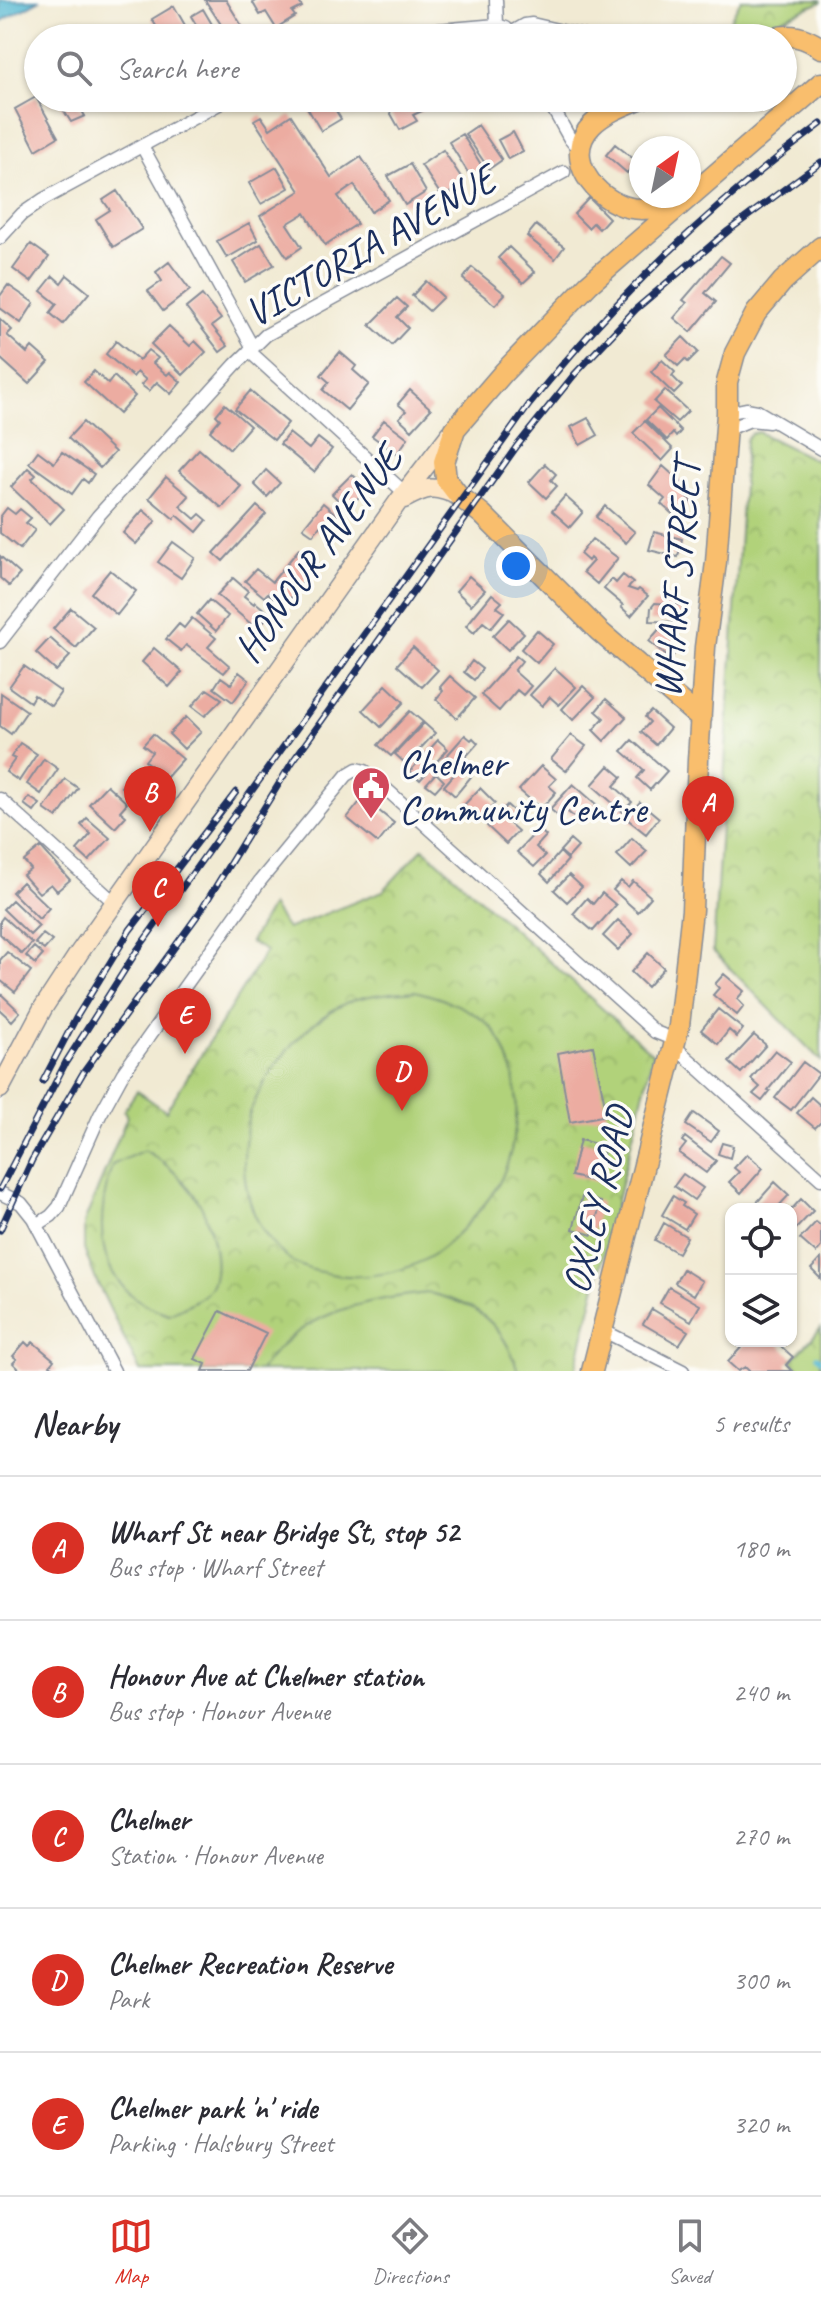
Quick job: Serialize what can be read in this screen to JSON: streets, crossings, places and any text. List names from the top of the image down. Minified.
{"streets":{"main road":["HONOUR AVENUE","WHARF STREET","OXLEY ROAD"],"street":["VICTORIA AVENUE"]},"crossings":[["WHARF STREET","OXLEY ROAD"]],"places":{"public building":["Chelmer Community Centre"]},"north":"top right","page":{"search":"Search here","pins":["B","A","C","E","D"],"heading":["Nearby","5 results"],"list":[{"mark":"A","name":"Wharf St near Bridge St, stop 52","note":"Bus stop · Wharf Street","value":"180 m"},{"mark":"B","name":"Honour Ave at Chelmer station","note":"Bus stop · Honour Avenue","value":"240 m"},{"mark":"C","name":"Chelmer","note":"Station · Honour Avenue","value":"270 m"},{"mark":"D","name":"Chelmer Recreation Reserve","note":"Park","value":"300 m"},{"mark":"E","name":"Chelmer park 'n' ride","note":"Parking · Halsbury Street","value":"320 m"}],"nav":["Map","Directions","Saved"]}}
